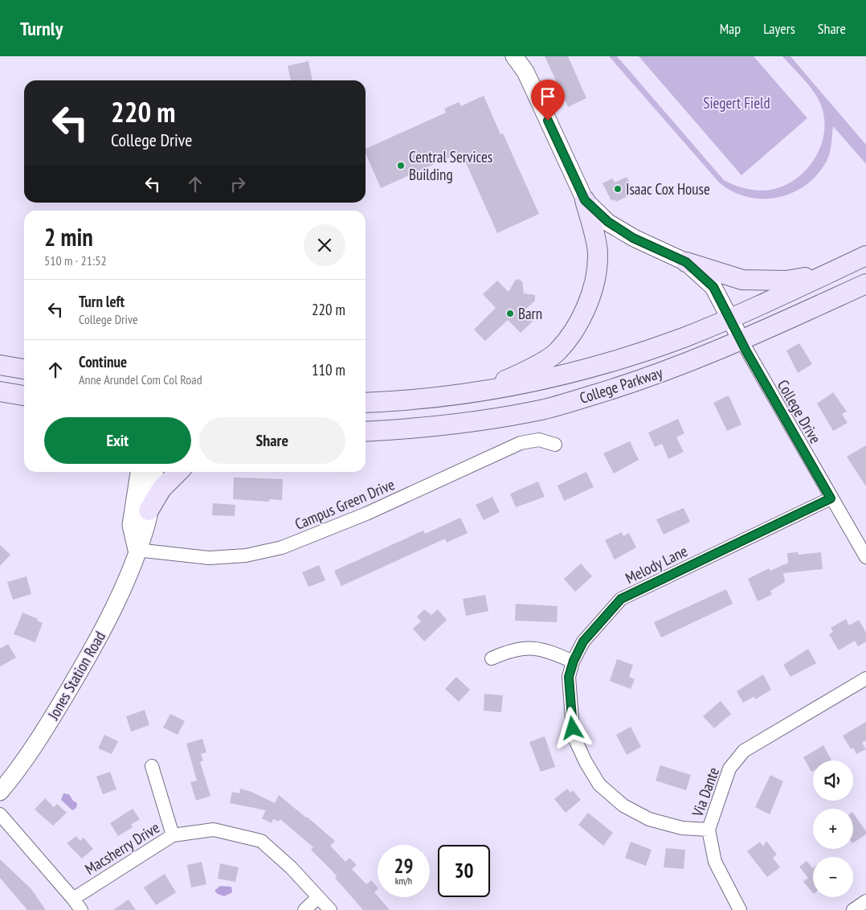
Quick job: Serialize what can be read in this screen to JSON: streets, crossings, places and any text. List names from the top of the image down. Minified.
{"streets":{"main road":["College Parkway"],"street":["College Drive","Campus Green Drive","Melody Lane","Jones Station Road","Via Dante","Macsherry Drive"]},"crossings":[["College Parkway","College Drive"],["College Drive","Melody Lane"],["Campus Green Drive","Jones Station Road"],["Melody Lane","Via Dante"]],"parks":["Siegert Field"],"places":["Central Services Building","Isaac Cox House","Barn"],"page":{"header":"Turnly","nav":["Map","Layers","Share"],"turn":["220 m","College Drive"],"heading":["2 min","510 m · 21:52"],"list":[{"name":"Turn left","note":"College Drive","value":"220 m"},{"name":"Continue","note":"Anne Arundel Com Col Road","value":"110 m"}],"buttons":["Exit","Share"],"map_buttons":["+","−"],"speed":"29 km/h","limit":"30"}}
